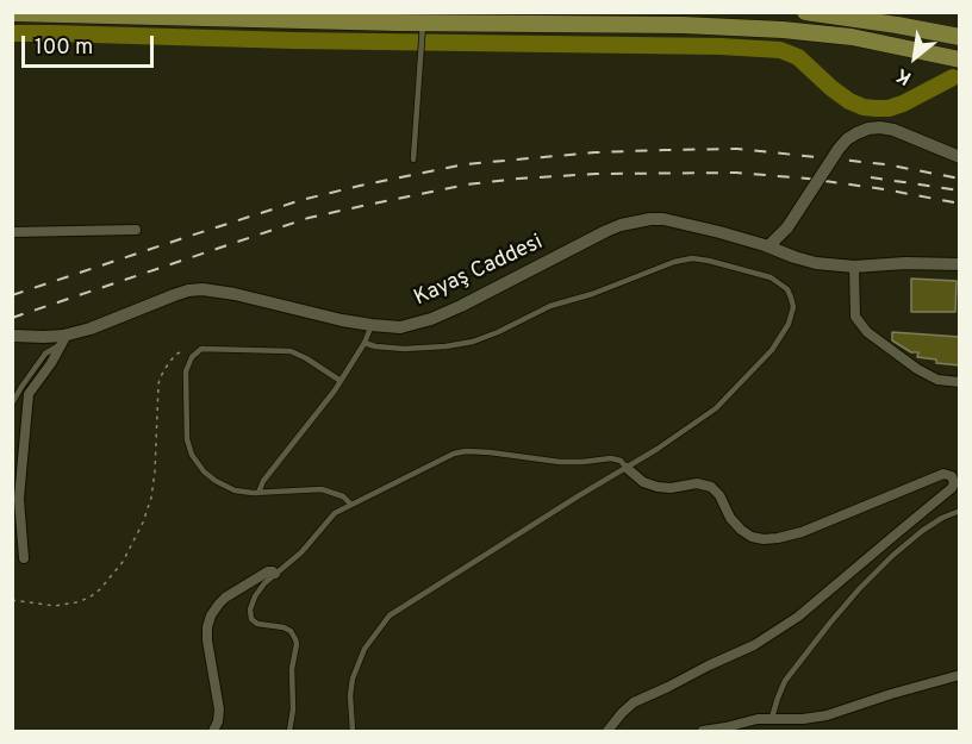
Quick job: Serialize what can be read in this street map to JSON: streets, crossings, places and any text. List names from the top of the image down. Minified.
{"streets":{"street":["Kayaş Caddesi"]},"scale_bar":"100 m","north":"bottom left"}
